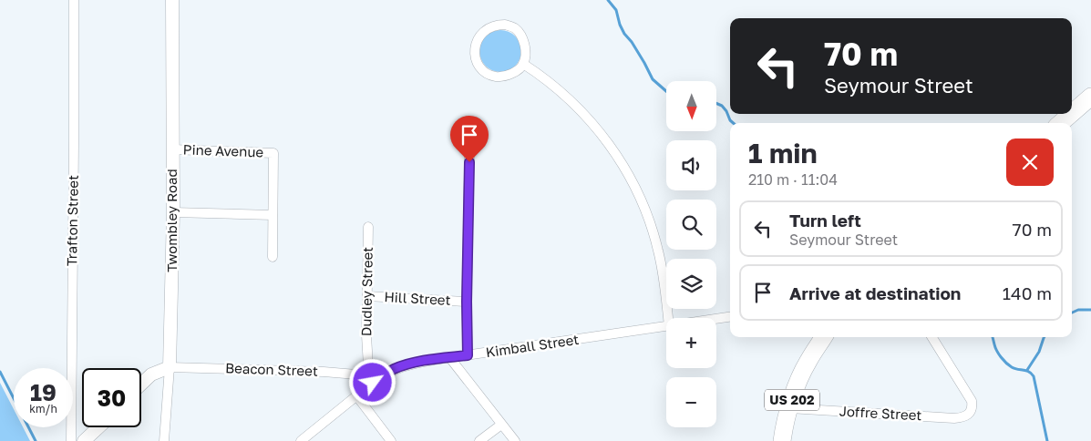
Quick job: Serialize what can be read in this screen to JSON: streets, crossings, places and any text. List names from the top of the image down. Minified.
{"streets":{"highway":["US 202"],"street":["Pine Avenue","Trafton Street","Twombley Road","Dudley Street","Hill Street","Kimball Street","Beacon Street","Joffre Street"]},"crossings":[["Pine Avenue","Twombley Road"],["Twombley Road","Beacon Street"],["Dudley Street","Hill Street"],["Dudley Street","Kimball Street"],["Dudley Street","Beacon Street"],["Kimball Street","Beacon Street"],["US 202","Joffre Street"]],"north":"bottom","page":{"turn":["70 m","Seymour Street"],"map_buttons":["+","−"],"heading":["1 min","210 m · 11:04"],"list":[{"name":"Turn left","note":"Seymour Street","value":"70 m"},{"name":"Arrive at destination","value":"140 m"}],"speed":"19 km/h","limit":"30"}}
